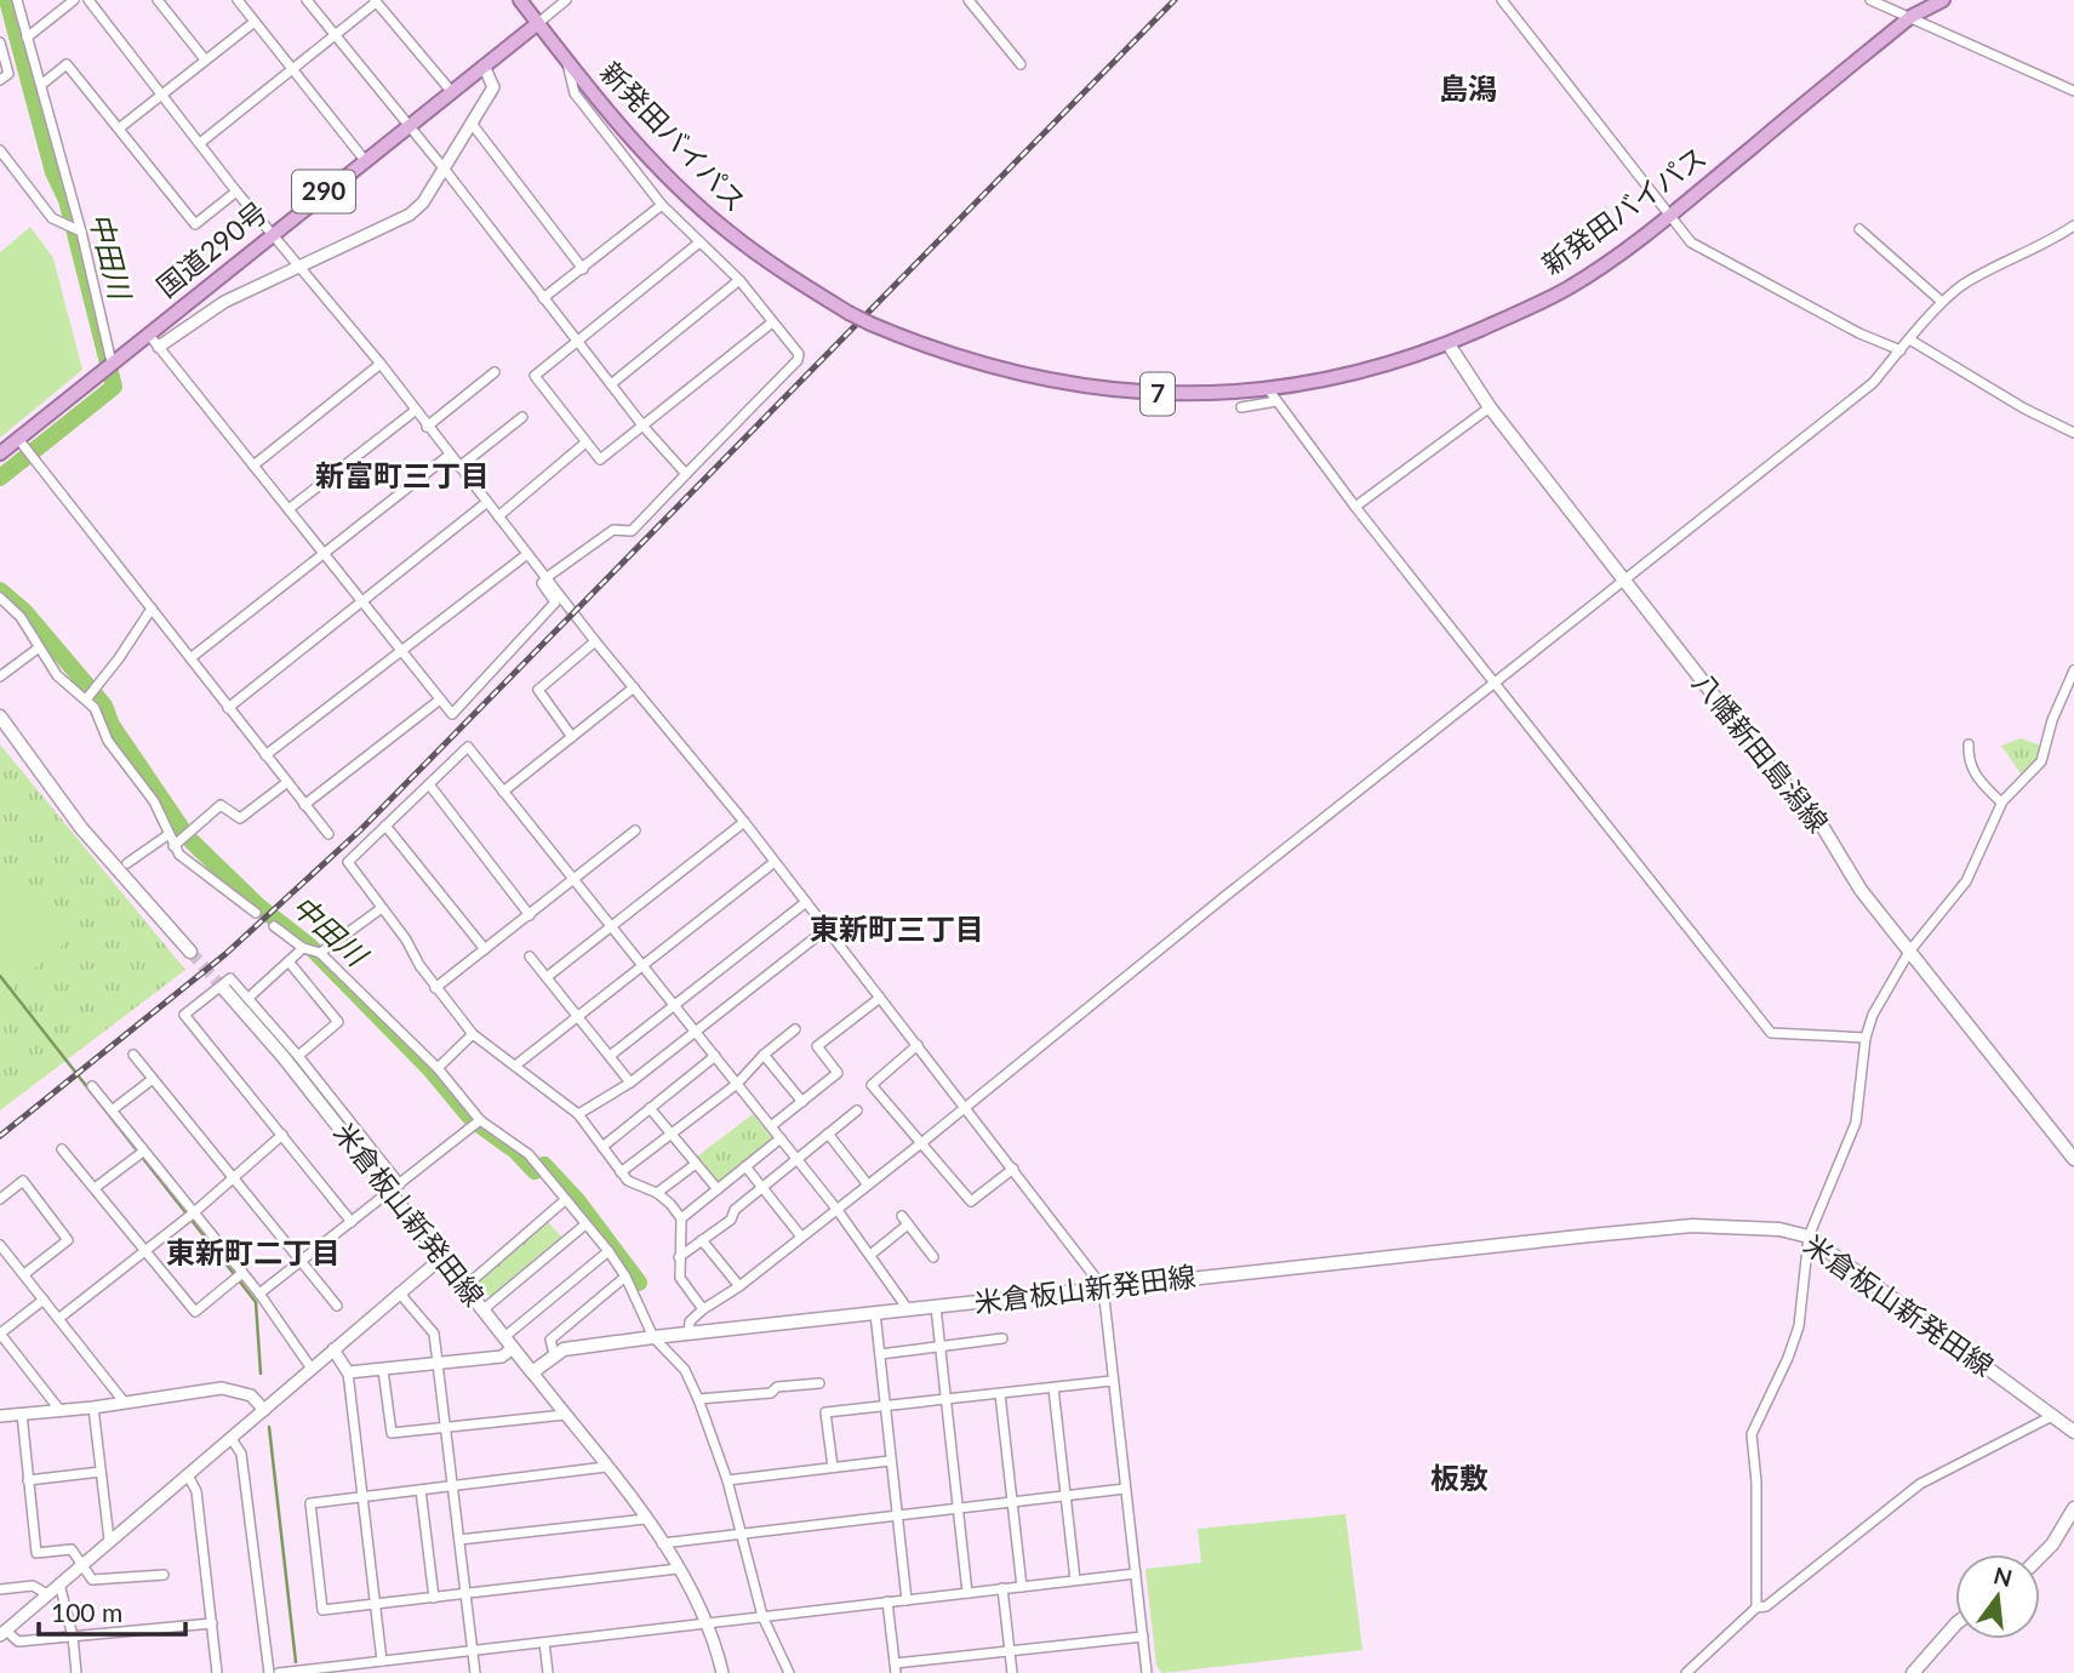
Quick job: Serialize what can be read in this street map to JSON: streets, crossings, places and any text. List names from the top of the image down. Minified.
{"streets":{"highway":["新発田バイパス","290","国道290号","7"],"main road":["八幡新田島潟線","米倉板山新発田線"]},"crossings":[["新発田バイパス","国道290号"],["新発田バイパス","八幡新田島潟線"]],"districts":["島潟","新富町三丁目","東新町三丁目","東新町二丁目","板敷"],"water":["中田川"],"scale_bar":"100 m","north":"top"}
